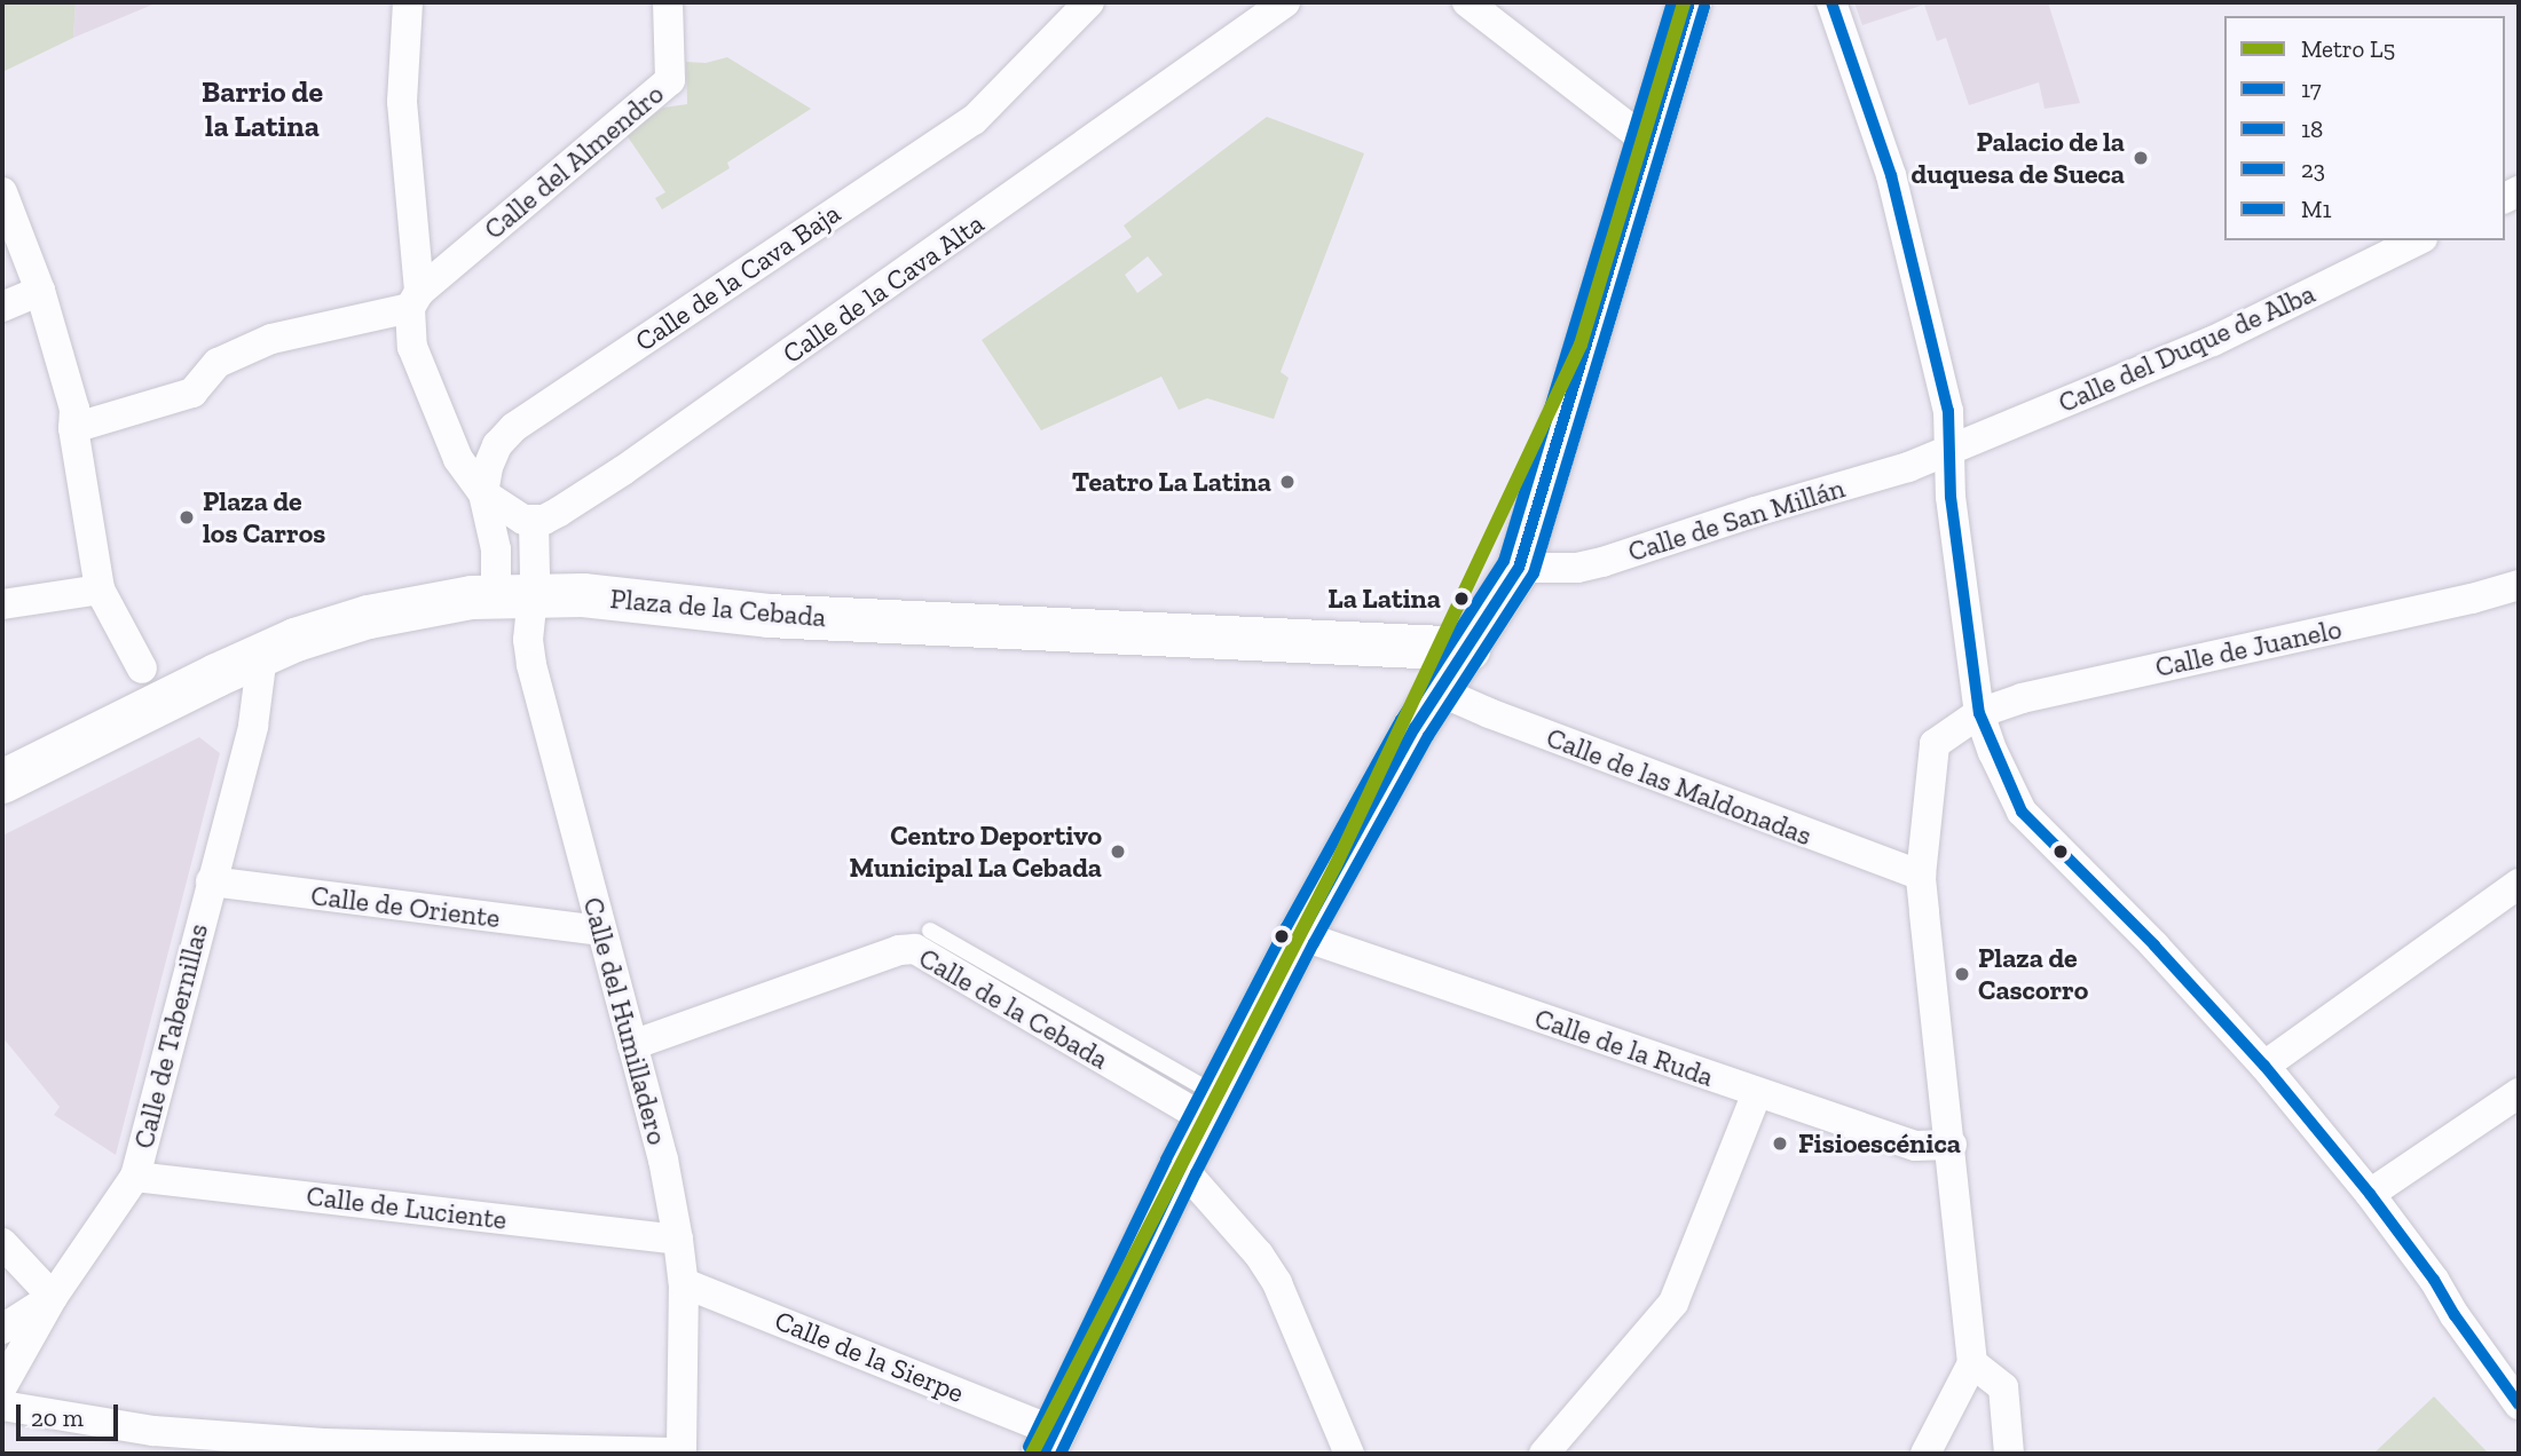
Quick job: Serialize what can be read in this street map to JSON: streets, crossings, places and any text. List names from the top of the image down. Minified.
{"streets":{"street":["Calle del Almendro","Calle de la Cava Baja","Calle de la Cava Alta","Calle del Duque de Alba","Calle de San Millán","Plaza de la Cebada","Calle de Juanelo","Calle de las Maldonadas","Calle de Oriente","Calle de la Cebada","Calle del Humilladero","Calle de Tabernillas","Calle de la Ruda","Calle de Luciente","Calle de la Sierpe"]},"crossings":[["Calle de la Cava Baja","Plaza de la Cebada"],["Calle de la Cava Baja","Calle del Humilladero"],["Calle del Duque de Alba","Calle de San Millán"],["Plaza de la Cebada","Calle de las Maldonadas"],["Plaza de la Cebada","Calle del Humilladero"],["Plaza de la Cebada","Calle de Tabernillas"],["Calle de Oriente","Calle del Humilladero"],["Calle de Oriente","Calle de Tabernillas"],["Calle de la Cebada","Calle del Humilladero"],["Calle del Humilladero","Calle de Luciente"],["Calle del Humilladero","Calle de la Sierpe"],["Calle de Tabernillas","Calle de Luciente"]],"districts":["Barrio de la Latina"],"places":["Palacio de la duquesa de Sueca","Teatro La Latina","Plaza de los Carros","La Latina","Centro Deportivo Municipal La Cebada","Plaza de Cascorro","Fisioescénica"],"lines":["metro line L5","transit line 17","transit line 23","transit line M1","transit line 18"],"legend":["Metro L5","17","18","23","M1"],"scale_bar":"20 m"}
